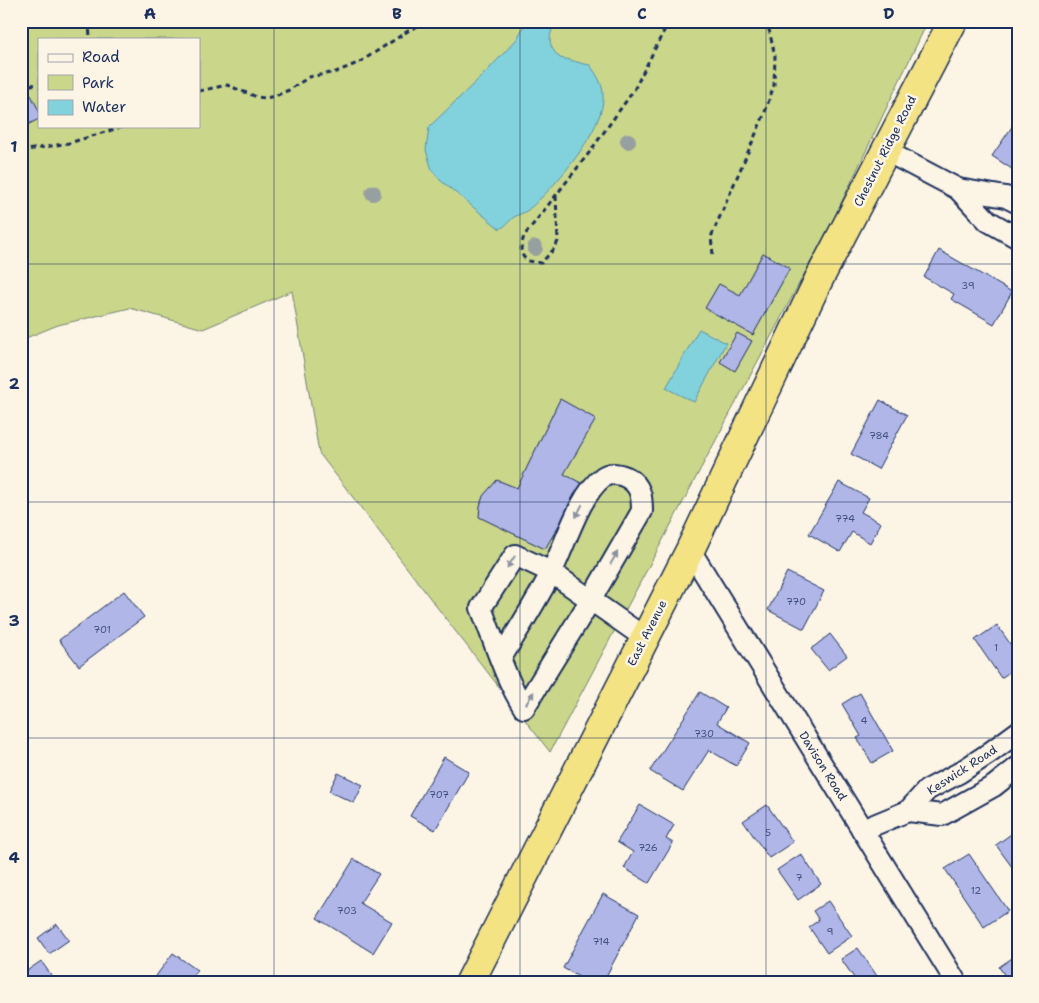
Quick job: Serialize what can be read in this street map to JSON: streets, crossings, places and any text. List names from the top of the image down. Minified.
{"streets":{"highway":["Chestnut Ridge Road","East Avenue"],"street":["Davison Road","Keswick Road"]},"crossings":[["Chestnut Ridge Road","East Avenue"],["East Avenue","Davison Road"],["Davison Road","Keswick Road"]],"house_numbers":["39","784","774","770","701","1","4","730","707","5","726","7","12","703","9","714"],"legend":["Road","Park","Water"],"grid":{"columns":["A","B","C","D"],"rows":["1","2","3","4"]}}
